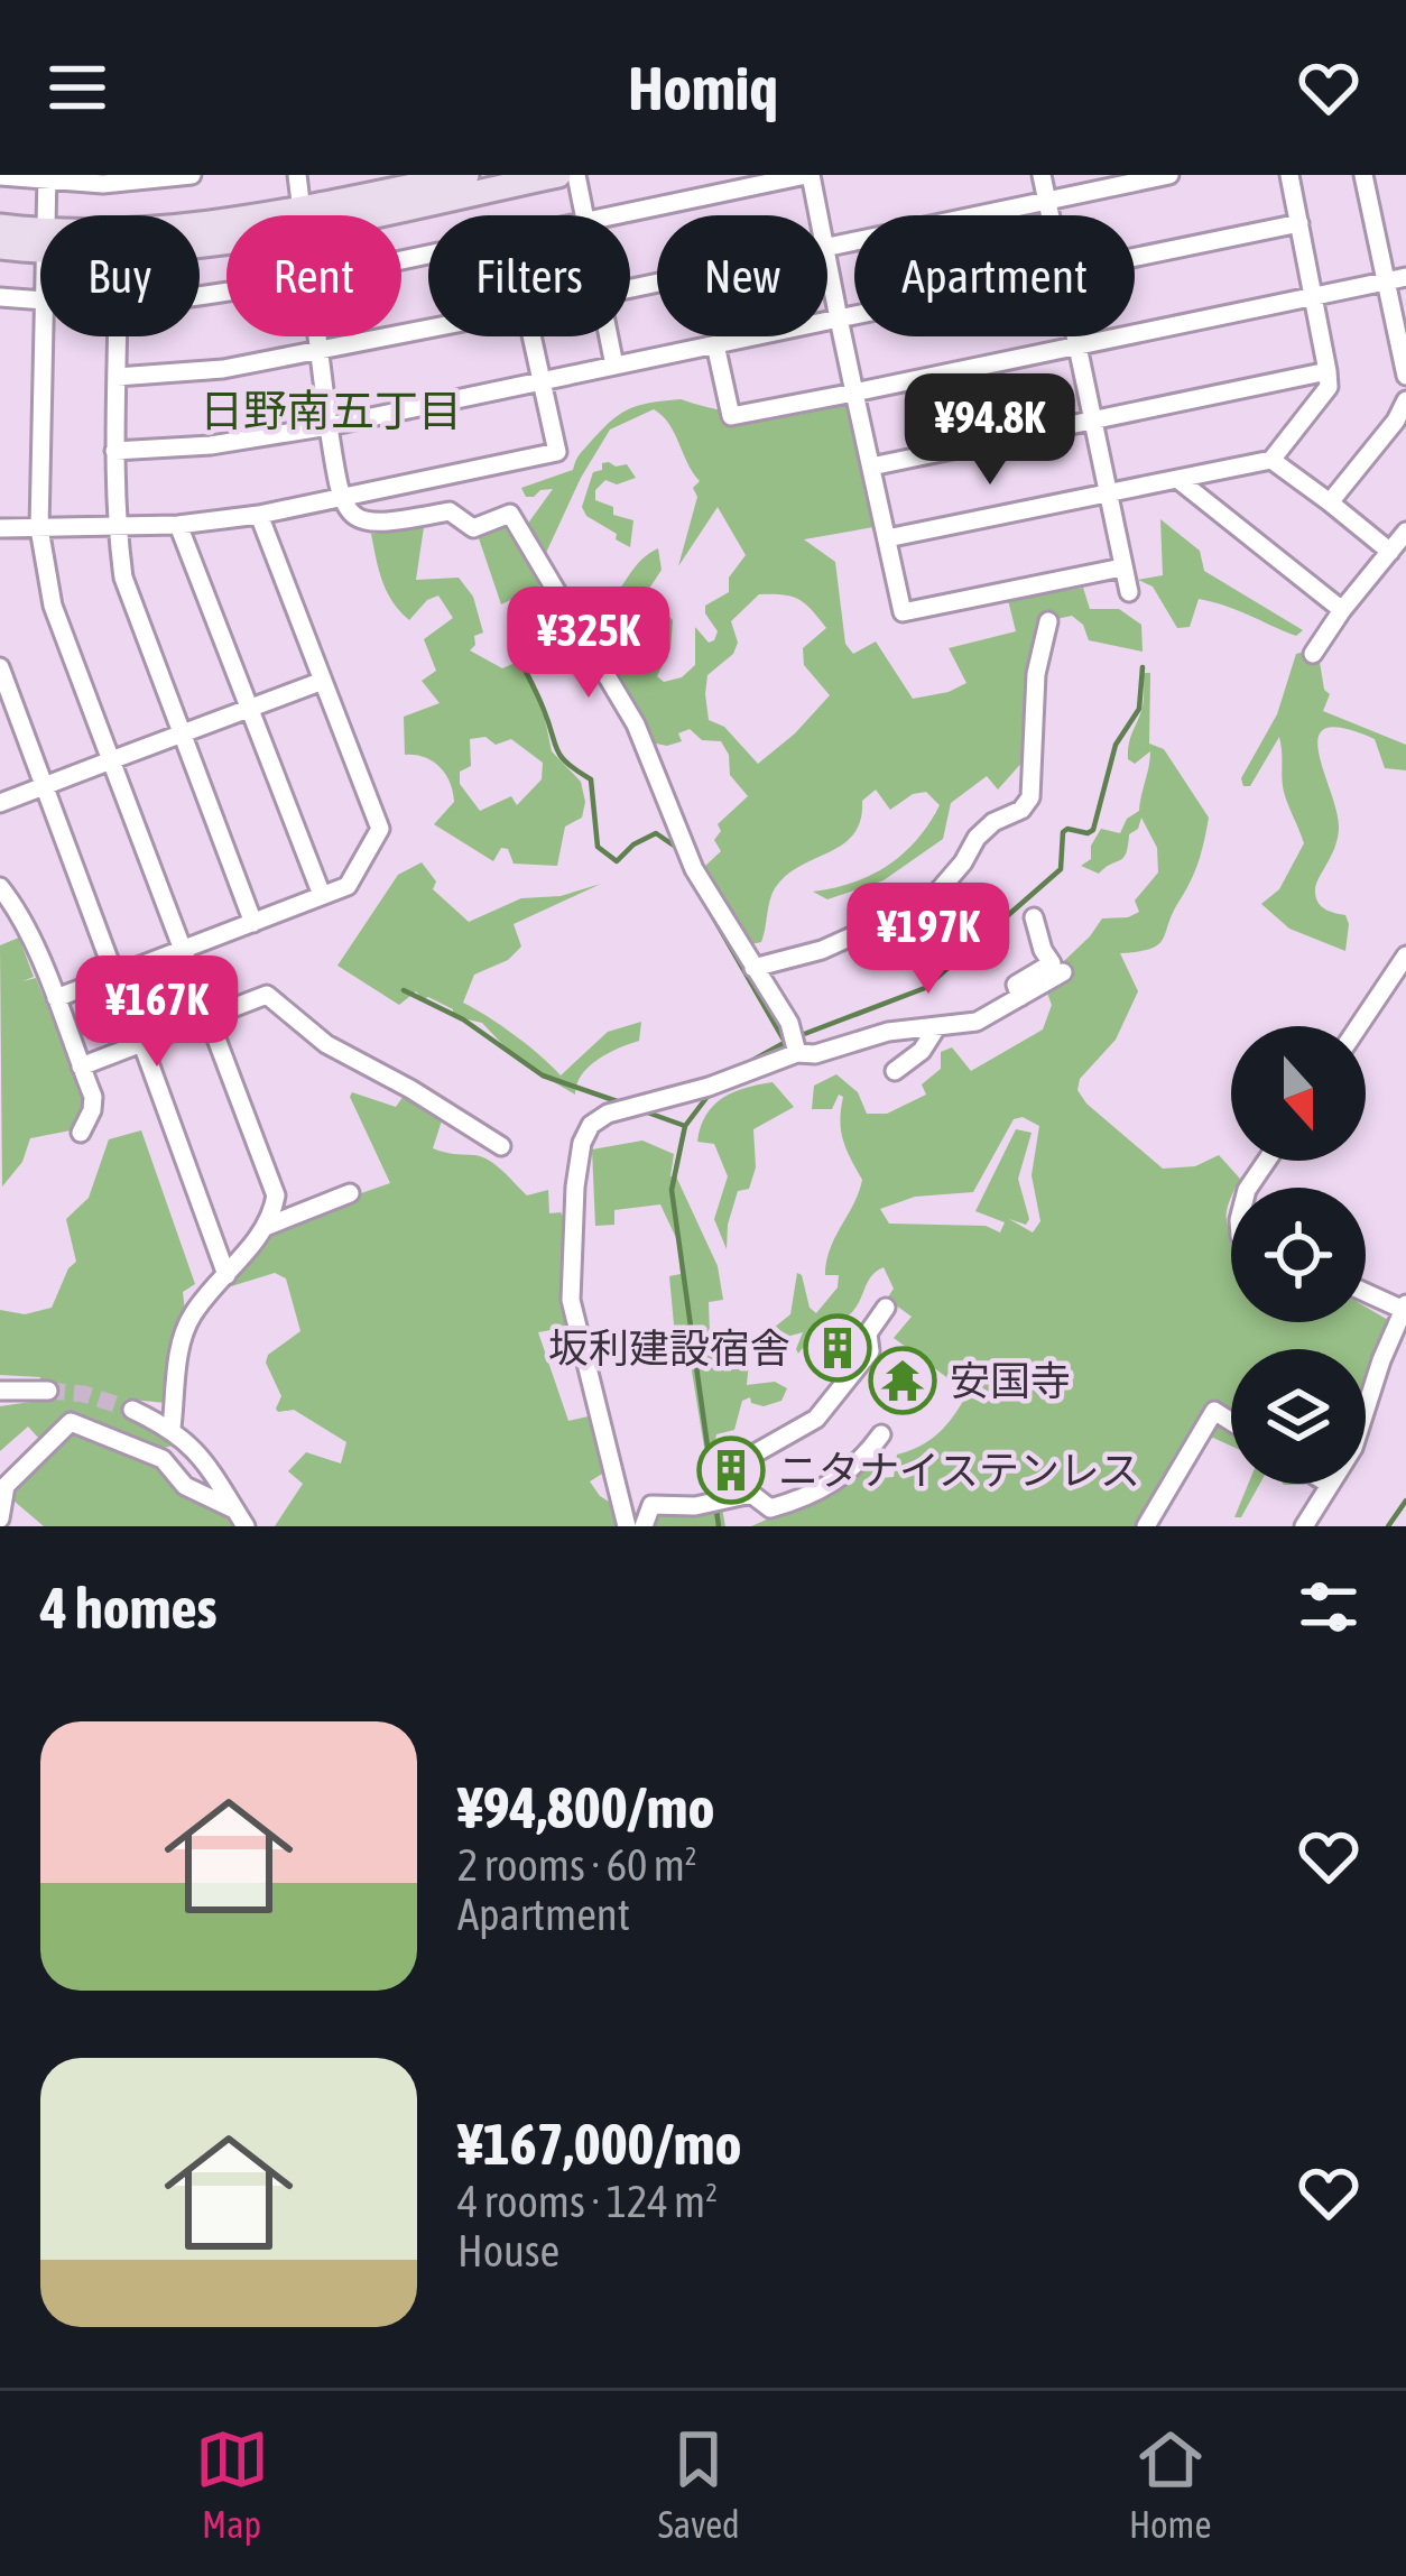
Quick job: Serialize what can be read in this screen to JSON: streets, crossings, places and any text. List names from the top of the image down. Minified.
{"districts":["日野南五丁目"],"places":{"building":["坂利建設宿舎","ニタナイステンレス"],"temple":["安国寺"]},"north":"bottom","page":{"header":"Homiq","chip":["Buy","Rent","Filters","New","Apartment"],"price":["¥94.8K","¥325K","¥197K","¥167K"],"heading":"4 homes","list":[{"name":"¥94,800/mo","note":"2 rooms · 60 m² · Apartment"},{"name":"¥167,000/mo","note":"4 rooms · 124 m² · House"}],"tabs":["Map","Saved","Home"]}}
